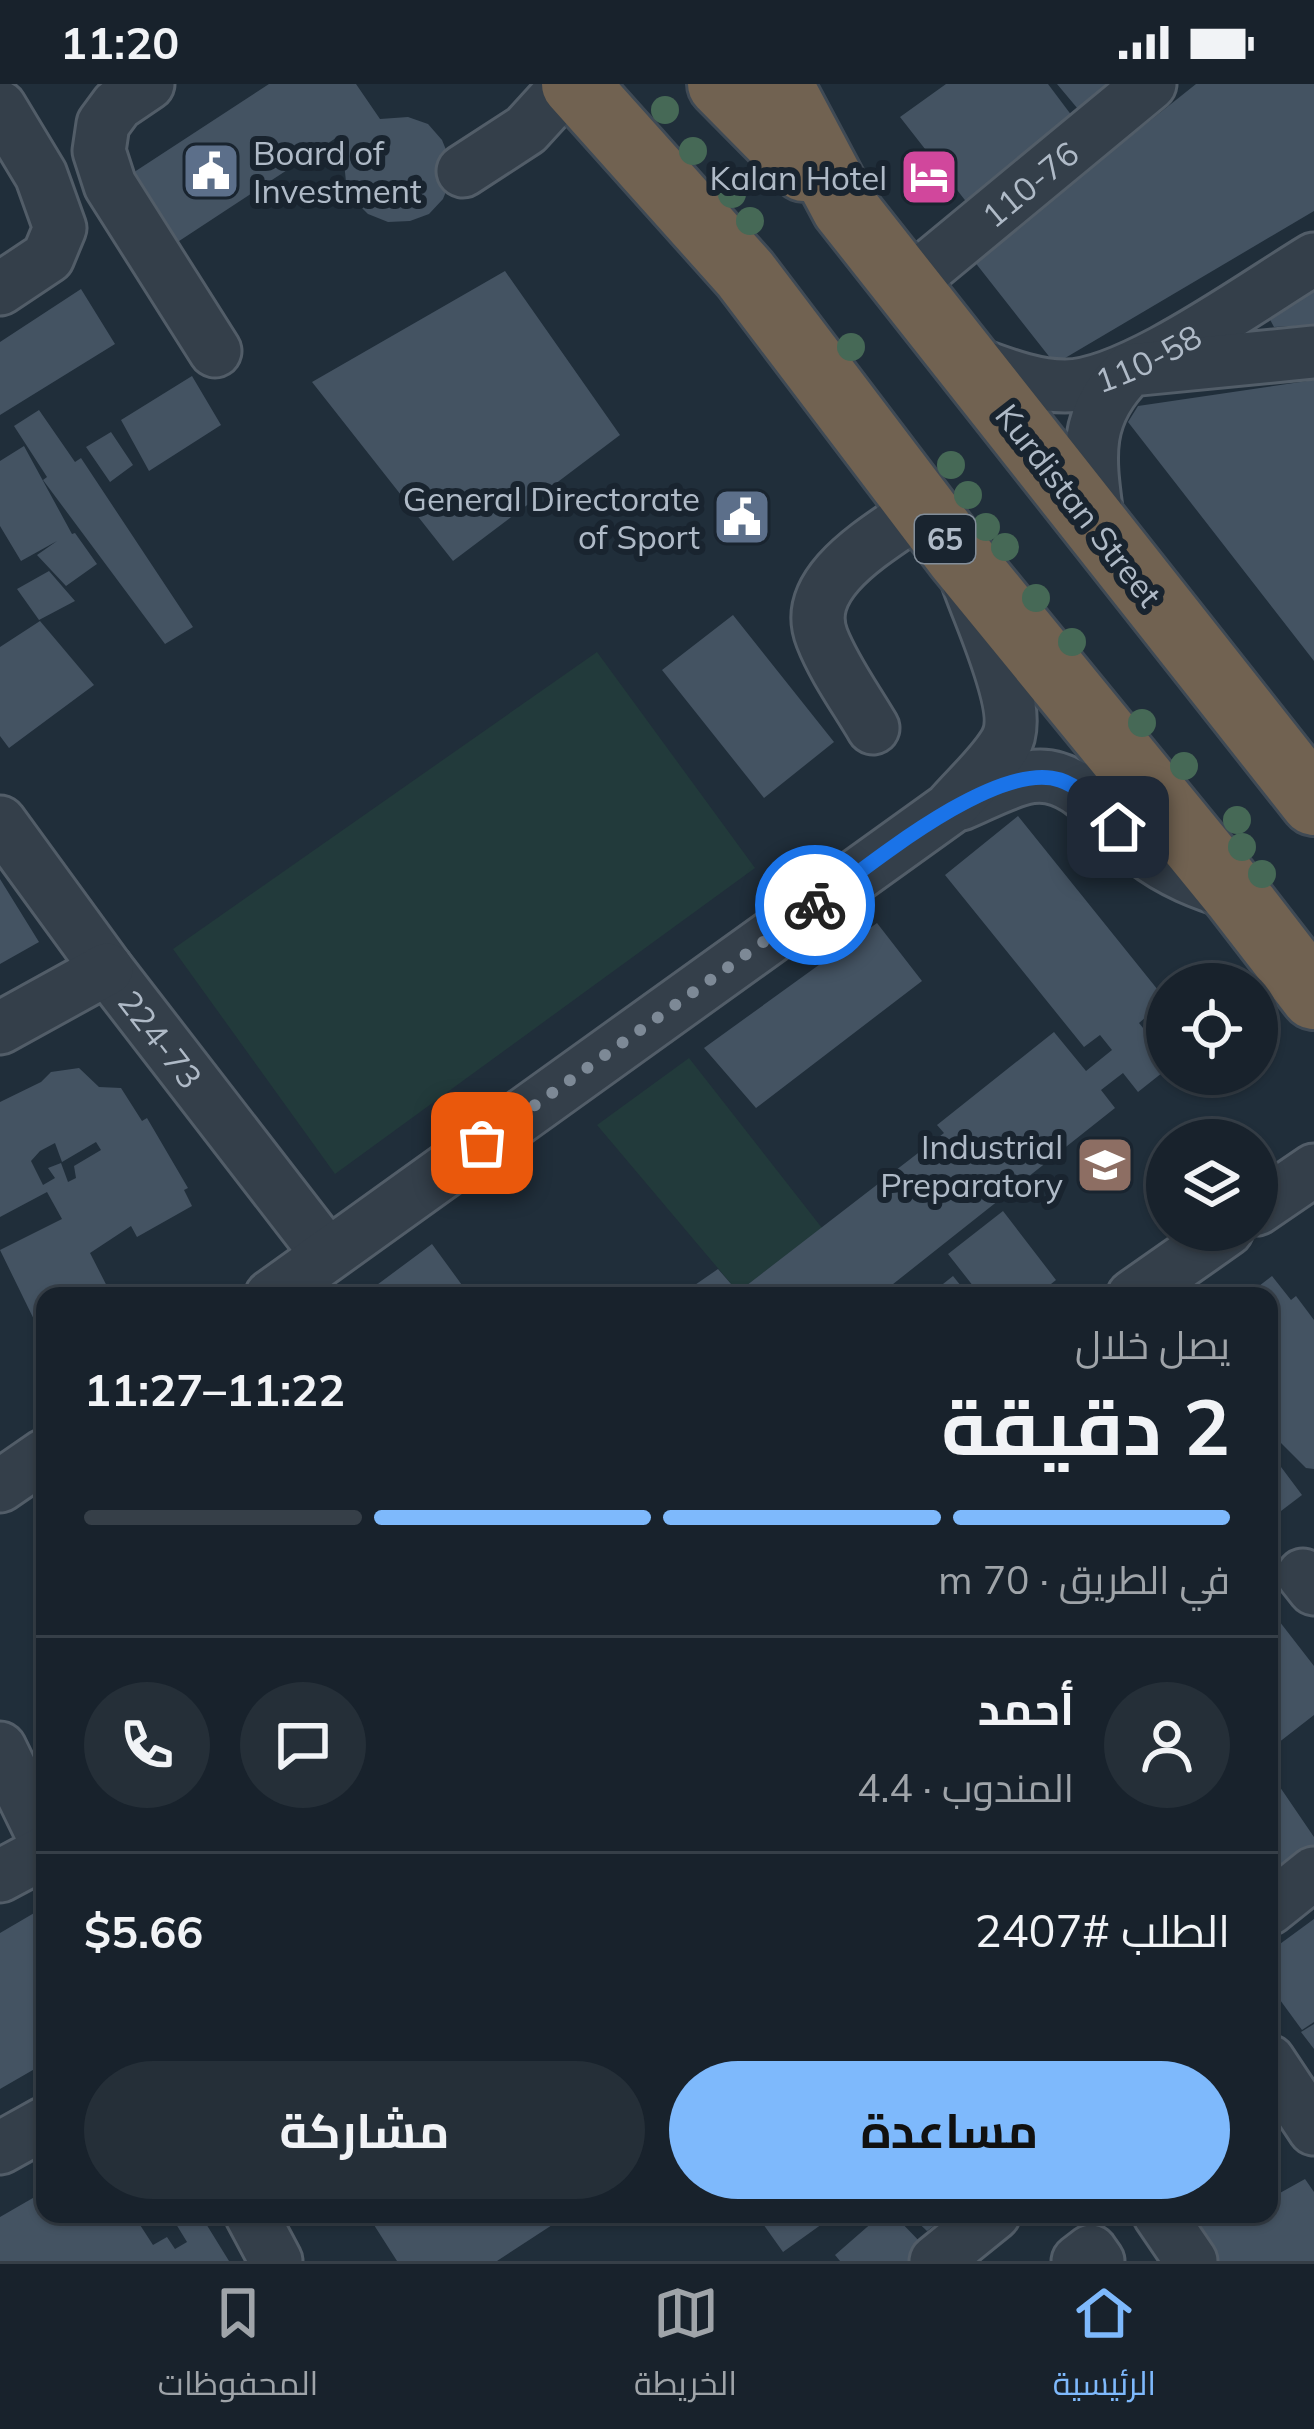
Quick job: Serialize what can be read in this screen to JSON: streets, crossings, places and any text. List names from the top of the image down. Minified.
{"streets":{"highway":["Kurdistan Street","65"],"street":["110-76","110-58","224-73"]},"crossings":[["110-76","Kurdistan Street"],["110-58","Kurdistan Street"]],"places":{"public building":["Board of Investment","General Directorate of Sport"],"hotel":["Kalan Hotel"],"school or university":["Industrial Preparatory"]},"page":{"status":"11:20","heading":["2 دقيقة","يصل خلال","11:22–11:27"],"panel":["أحمد","المندوب · 4.4","الطلب #2407","$5.66"],"bar":"في الطريق · 70 m","buttons":["مساعدة","مشاركة"],"tabs":["الرئيسية","الخريطة","المحفوظات"]}}
